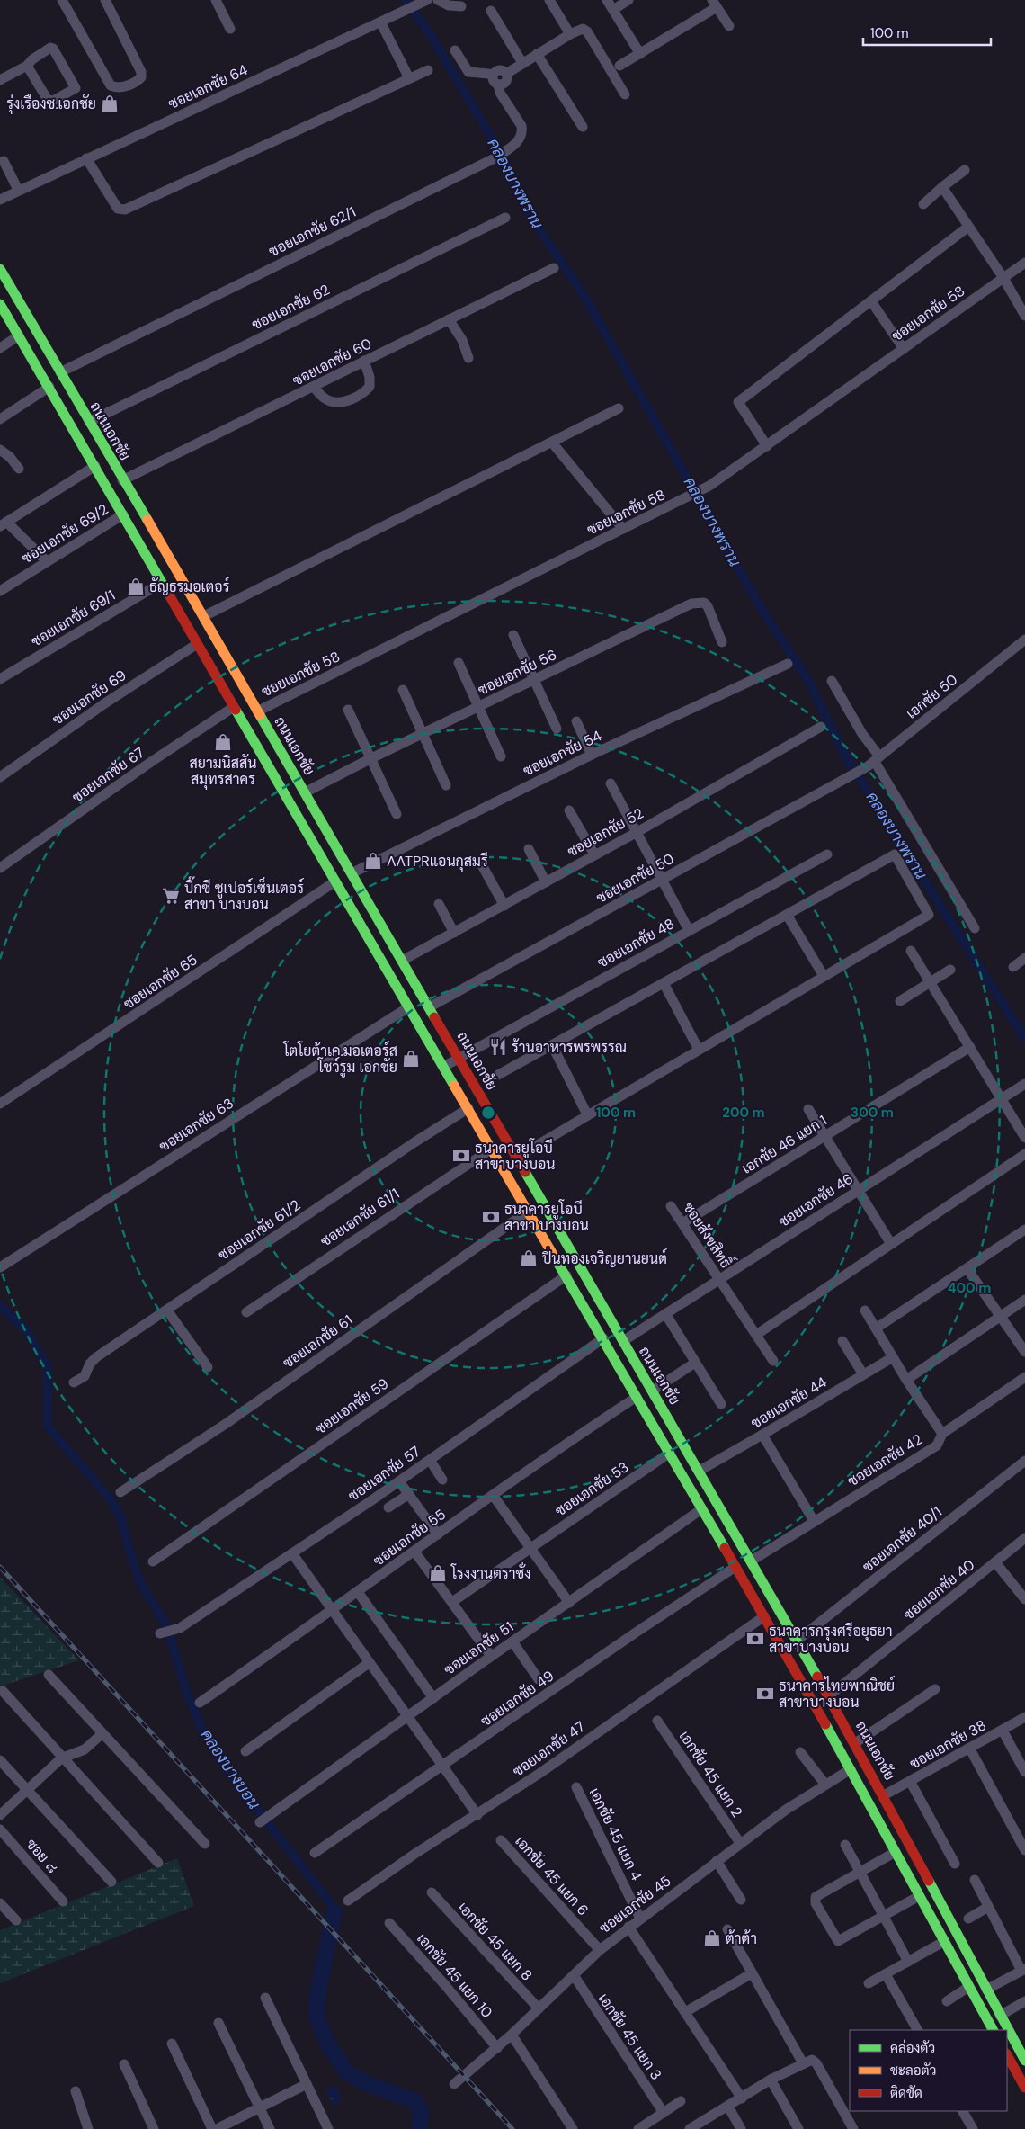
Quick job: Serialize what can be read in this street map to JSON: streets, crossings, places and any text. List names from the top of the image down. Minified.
{"streets":{"main road":["ถนนเอกชัย"],"street":["ซอยเอกชัย 64","ซอยเอกชัย 62/1","ซอยเอกชัย 62","ซอยเอกชัย 58","ซอยเอกชัย 60","ซอยเอกชัย 69/2","ซอยเอกชัย 69/1","ซอยเอกชัย 56","เอกชัย 50","ซอยเอกชัย 69","ซอยเอกชัย 54","ซอยเอกชัย 67","ซอยเอกชัย 52","ซอยเอกชัย 50","ซอยเอกชัย 48","ซอยเอกชัย 65","ซอยเอกชัย 63","เอกชัย 46 แยก 1","ซอยเอกชัย 46","ซอยเอกชัย 61/1","ซอยเอกชัย 61/2","ซอยสังขสิทธิ์","ซอยเอกชัย 61","ซอยเอกชัย 44","ซอยเอกชัย 59","ซอยเอกชัย 42","ซอยเอกชัย 57","ซอยเอกชัย 53","ซอยเอกชัย 55","ซอยเอกชัย 40/1","ซอยเอกชัย 40","ซอยเอกชัย 51","ซอยเอกชัย 49","ซอยเอกชัย 38","ซอยเอกชัย 47","เอกชัย 45 แยก 2","เอกชัย 45 แยก 4","ซอย ๘","เอกชัย 45 แยก 6","ซอยเอกชัย 45","เอกชัย 45 แยก 8","เอกชัย 45 แยก 10","เอกชัย 45 แยก 3"]},"crossings":[["ซอยเอกชัย 62/1","ถนนเอกชัย"],["ซอยเอกชัย 62","ถนนเอกชัย"],["ซอยเอกชัย 58","ถนนเอกชัย"],["ซอยเอกชัย 60","ถนนเอกชัย"],["ถนนเอกชัย","ซอยเอกชัย 69/2"],["ถนนเอกชัย","ซอยเอกชัย 69/1"],["ถนนเอกชัย","ซอยเอกชัย 56"],["ถนนเอกชัย","ซอยเอกชัย 69"],["ถนนเอกชัย","ซอยเอกชัย 54"],["ถนนเอกชัย","ซอยเอกชัย 67"],["ถนนเอกชัย","ซอยเอกชัย 52"],["ถนนเอกชัย","ซอยเอกชัย 50"],["ถนนเอกชัย","ซอยเอกชัย 48"],["ถนนเอกชัย","ซอยเอกชัย 65"],["ถนนเอกชัย","ซอยเอกชัย 63"],["ถนนเอกชัย","ซอยเอกชัย 46"],["ถนนเอกชัย","ซอยเอกชัย 61/1"],["ถนนเอกชัย","ซอยเอกชัย 61/2"],["ถนนเอกชัย","ซอยเอกชัย 61"],["ถนนเอกชัย","ซอยเอกชัย 44"],["ถนนเอกชัย","ซอยเอกชัย 59"],["ถนนเอกชัย","ซอยเอกชัย 42"],["ถนนเอกชัย","ซอยเอกชัย 57"],["ถนนเอกชัย","ซอยเอกชัย 53"],["ถนนเอกชัย","ซอยเอกชัย 55"],["ถนนเอกชัย","ซอยเอกชัย 40/1"],["ถนนเอกชัย","ซอยเอกชัย 40"],["ถนนเอกชัย","ซอยเอกชัย 51"],["ถนนเอกชัย","ซอยเอกชัย 49"],["ถนนเอกชัย","ซอยเอกชัย 38"],["ถนนเอกชัย","ซอยเอกชัย 47"],["ถนนเอกชัย","ซอยเอกชัย 45"],["เอกชัย 50","ซอยเอกชัย 50"],["เอกชัย 46 แยก 1","ซอยสังขสิทธิ์"],["ซอยเอกชัย 46","ซอยสังขสิทธิ์"],["เอกชัย 45 แยก 2","ซอยเอกชัย 45"],["เอกชัย 45 แยก 4","ซอยเอกชัย 45"],["เอกชัย 45 แยก 6","ซอยเอกชัย 45"],["ซอยเอกชัย 45","เอกชัย 45 แยก 8"],["ซอยเอกชัย 45","เอกชัย 45 แยก 10"],["ซอยเอกชัย 45","เอกชัย 45 แยก 3"]],"water":["คลองบางพราน","คลองบางบอน"],"places":{"shop":["รุ่งเรืองซ.เอกชัย","ธัญธรมอเตอร์","สยามนิสสัน สมุทรสาคร","AATPRแอนกุสมรี","โตโยต้าเค.มอเตอร์ส โชว์รูม เอกชัย","ปิ่นทองเจริญยานยนต์","โรงงานตราชั่ง","ต้าต้า"],"supermarket":["บิ๊กซี ซูเปอร์เซ็นเตอร์ สาขา บางบอน"],"restaurant":["ร้านอาหารพรพรรณ"],"bank":["ธนาคารยูโอบี สาขาบางบอน","ธนาคารยูโอบี สาขา บางบอน","ธนาคารกรุงศรีอยุธยา สาขาบางบอน","ธนาคารไทยพาณิชย์ สาขาบางบอน"]},"legend":["คล่องตัว","ชะลอตัว","ติดขัด"],"scale_bar":"100 m","rings":["100 m","200 m","300 m","400 m"]}
